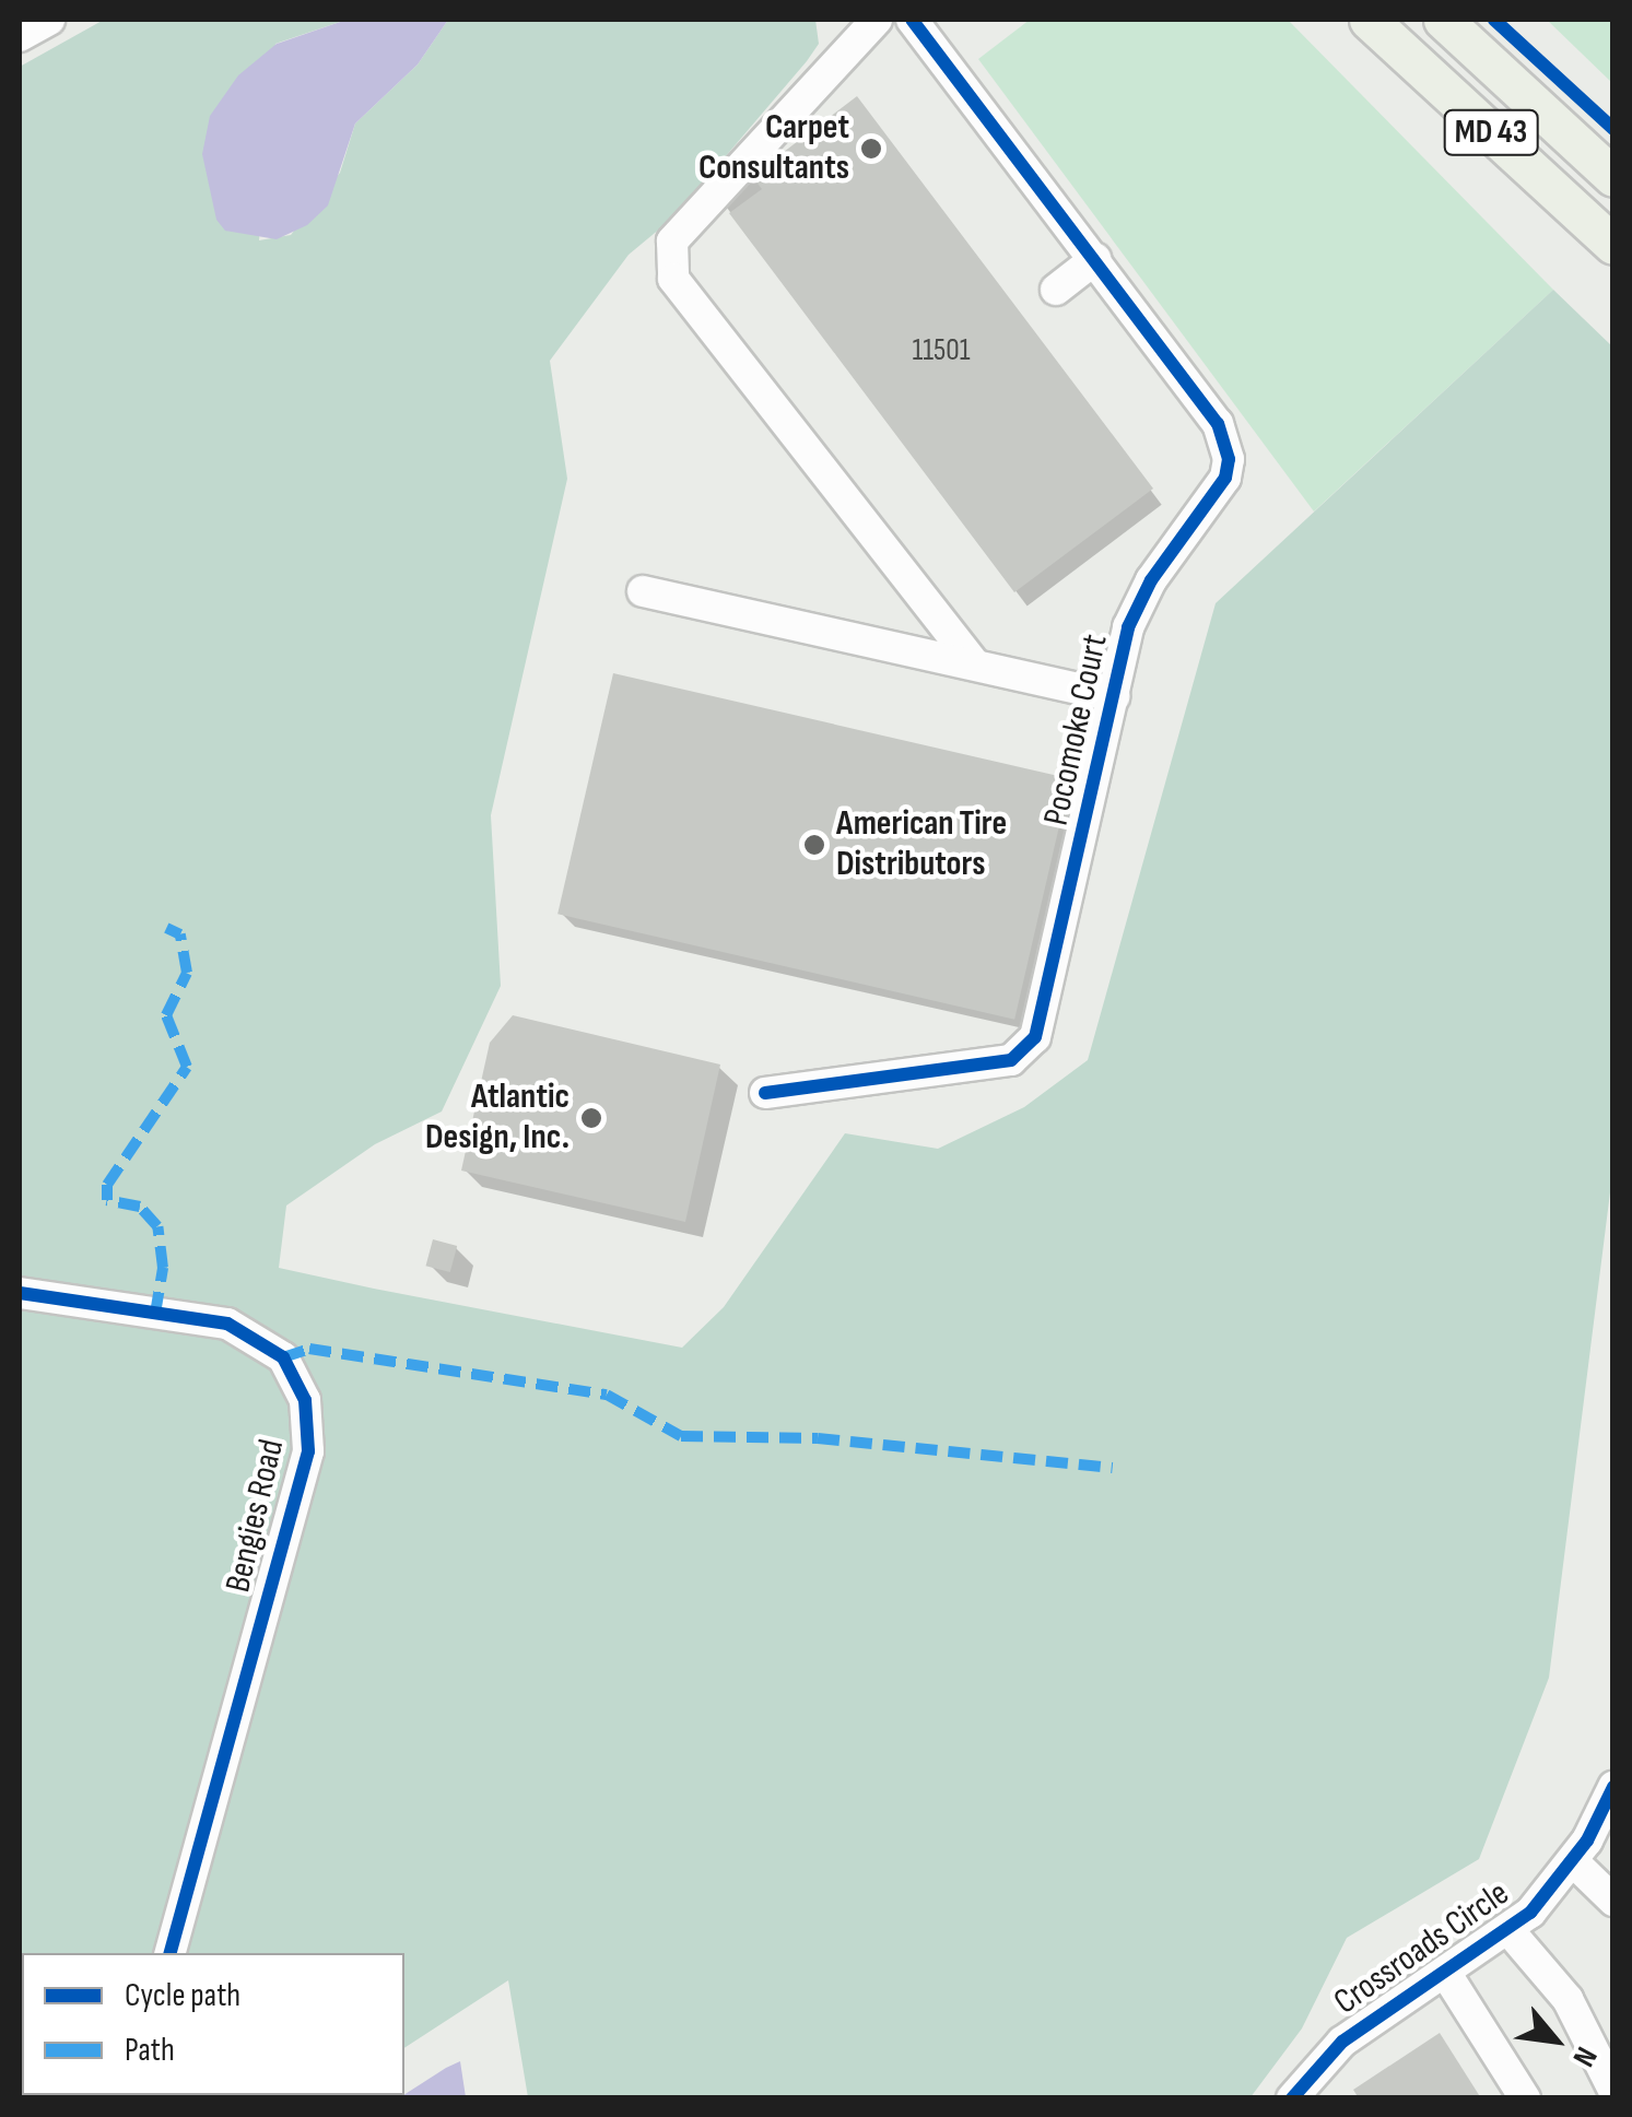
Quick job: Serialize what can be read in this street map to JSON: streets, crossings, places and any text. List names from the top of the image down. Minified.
{"streets":{"main road":["MD 43"],"street":["Pocomoke Court","Bengies Road","Crossroads Circle"]},"places":["Carpet Consultants","American Tire Distributors","Atlantic Design, Inc."],"house_numbers":["11501"],"legend":["Cycle path","Path"],"north":"bottom right"}
